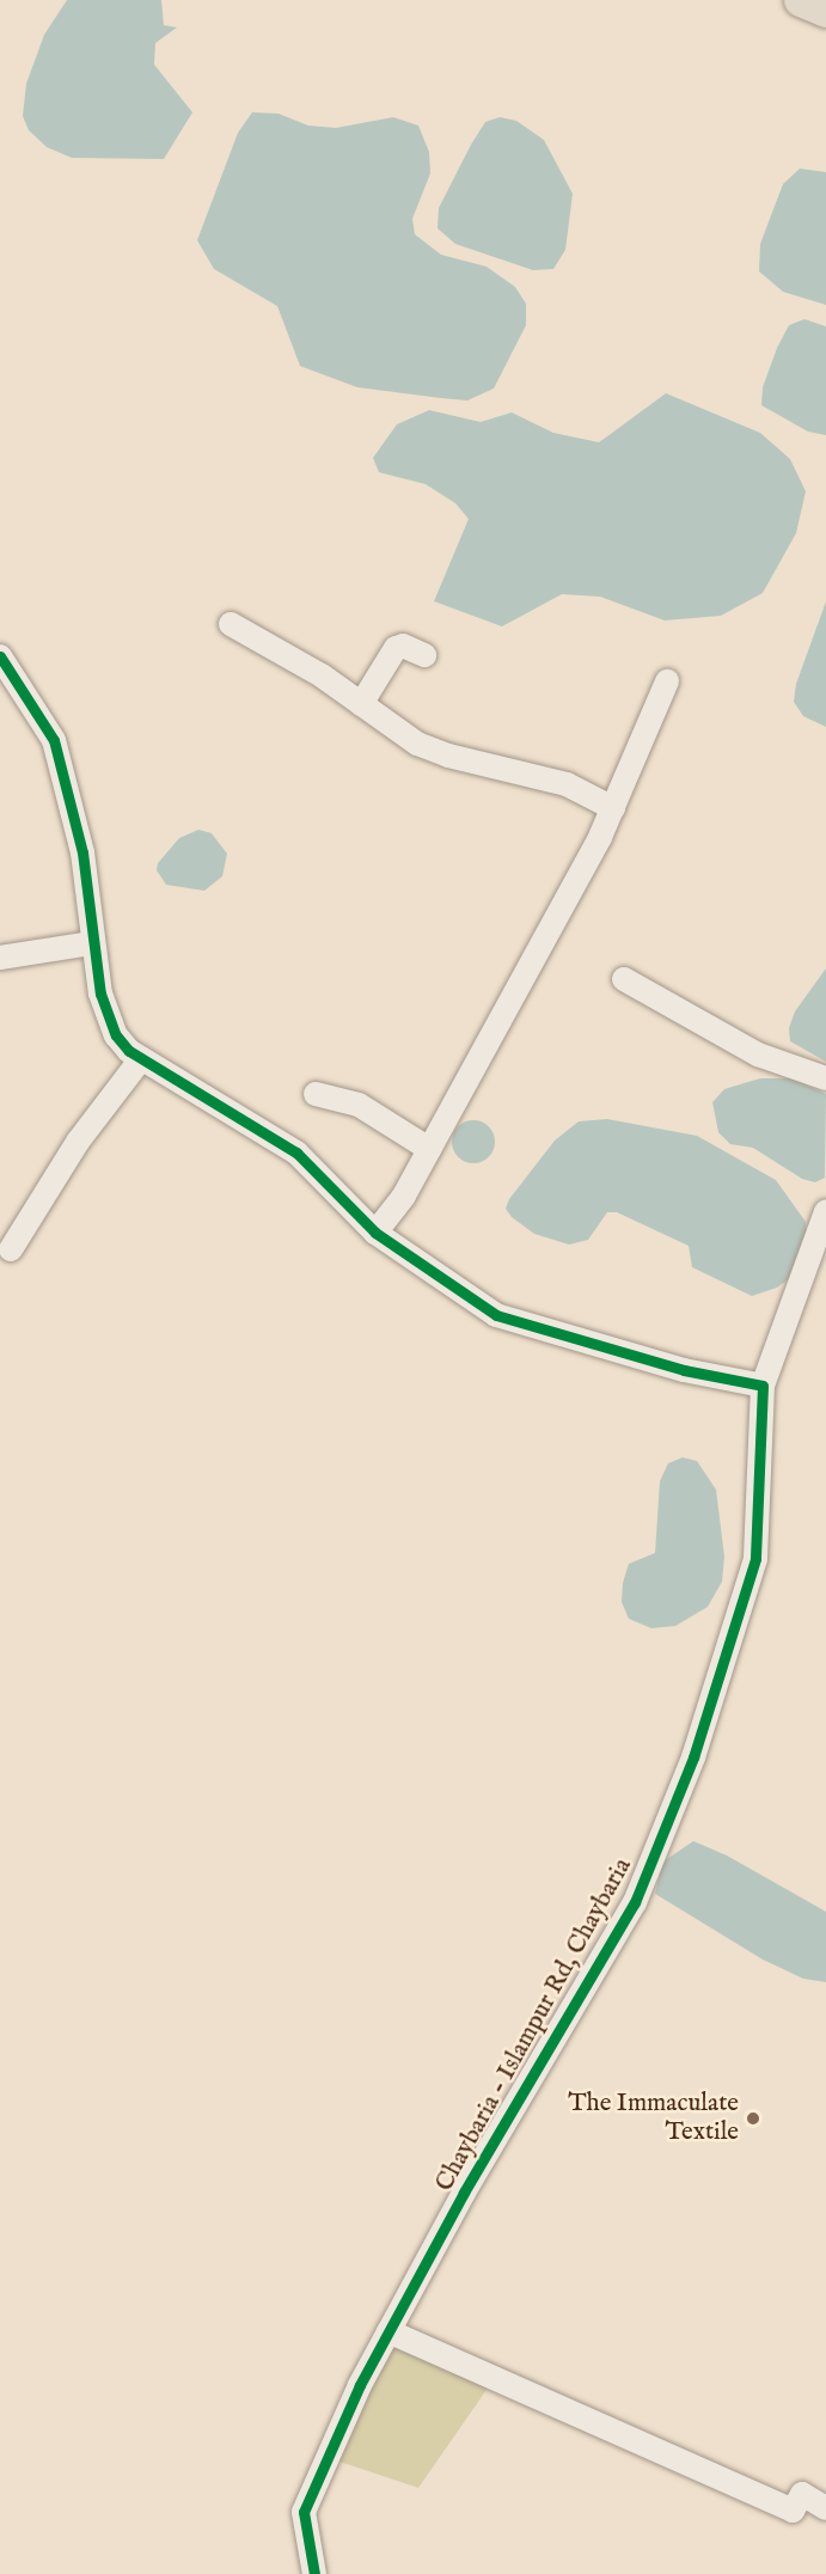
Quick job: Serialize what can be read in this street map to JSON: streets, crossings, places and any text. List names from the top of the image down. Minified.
{"streets":{"street":["Chaybaria - Islampur Rd, Chaybaria"]},"places":["The Immaculate Textile"]}
